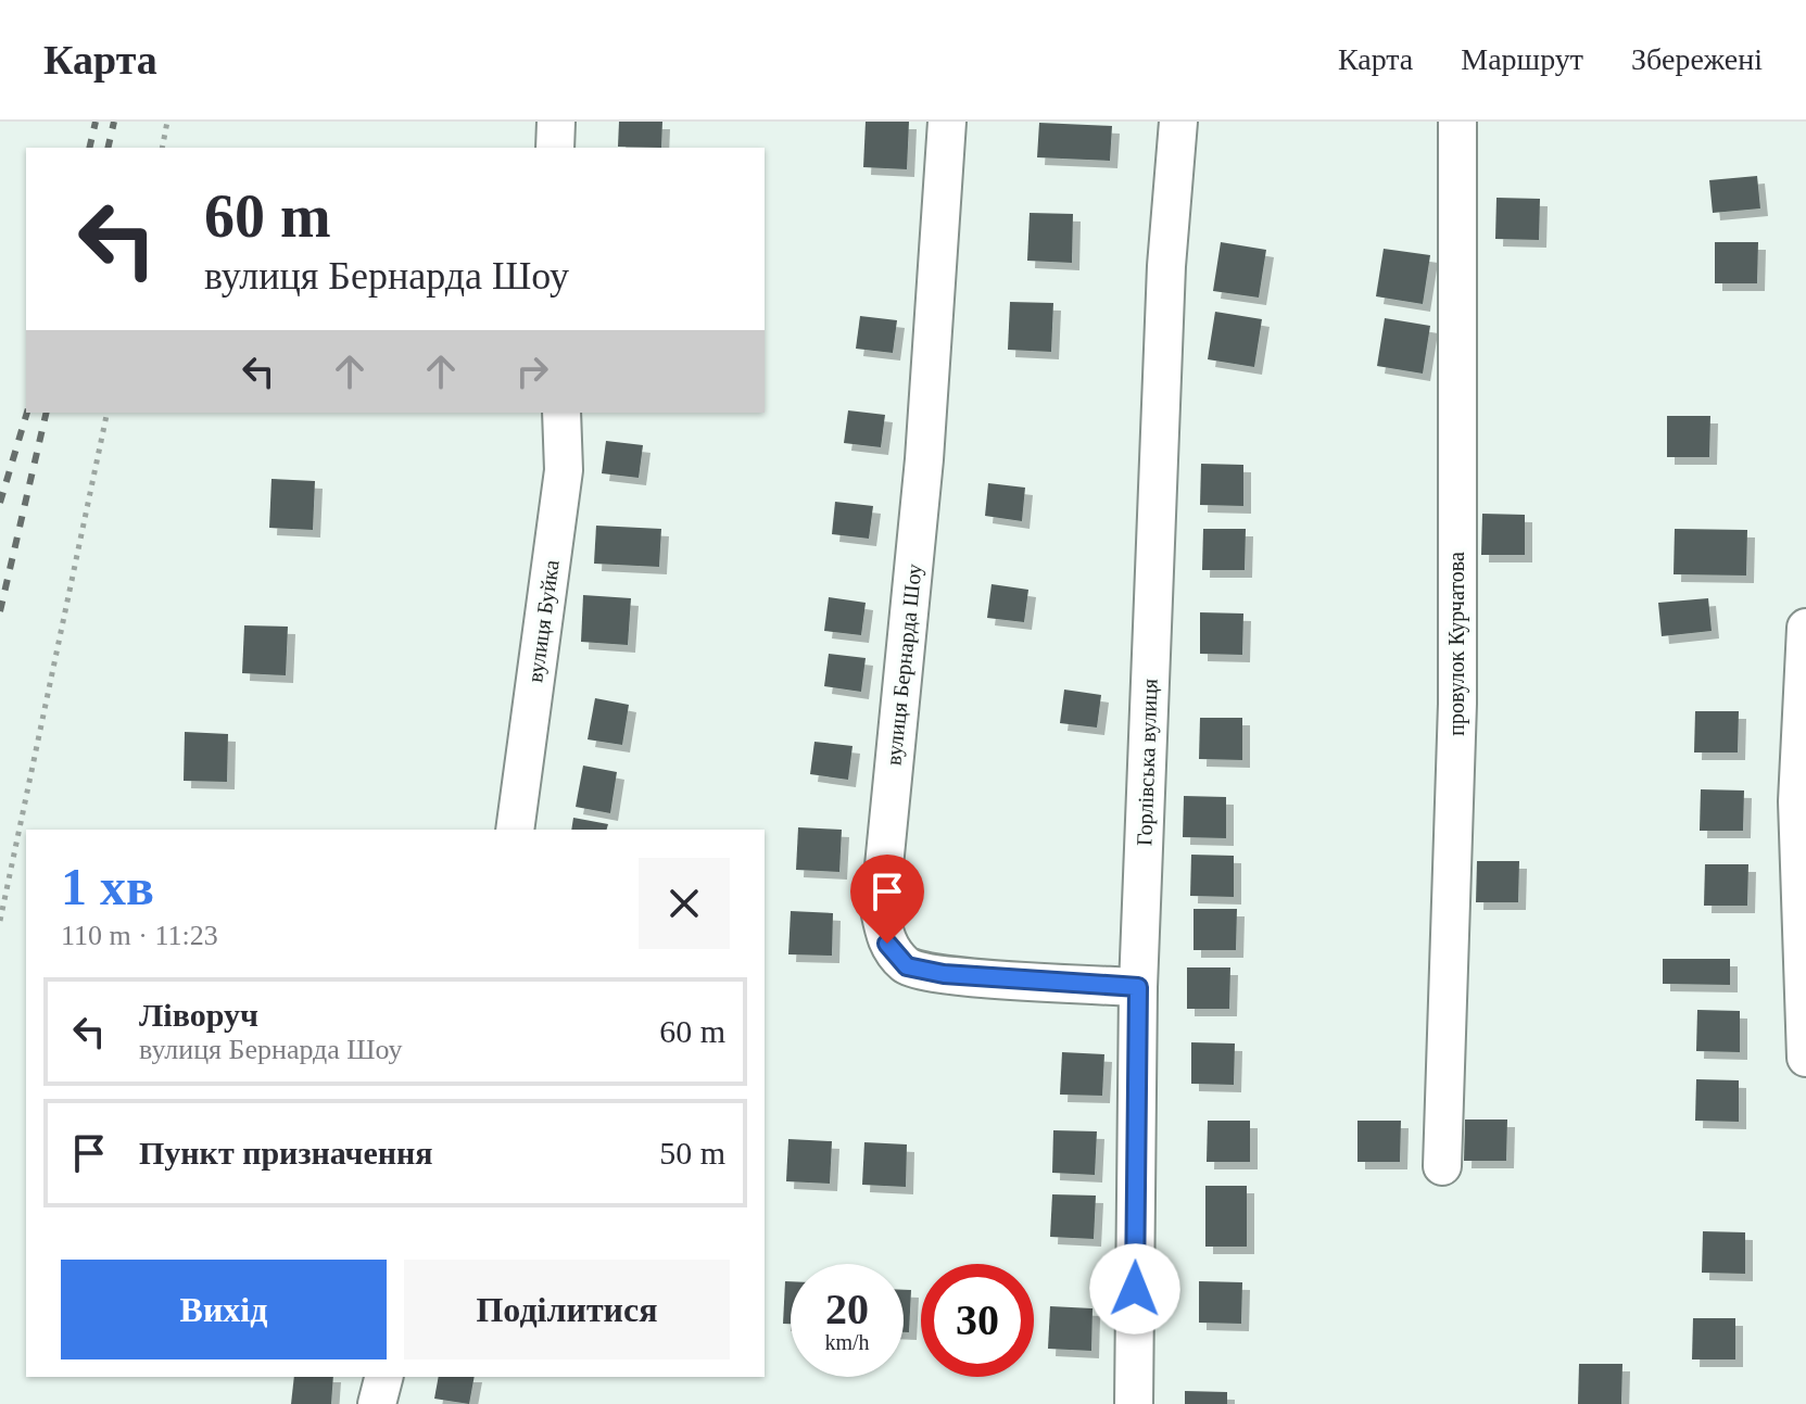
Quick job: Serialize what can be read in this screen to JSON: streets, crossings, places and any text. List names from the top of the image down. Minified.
{"streets":{"street":["вулиця Буйка","провулок Курчатова","вулиця Бернарда Шоу","Горлівська вулиця"]},"crossings":[["вулиця Бернарда Шоу","Горлівська вулиця"]],"page":{"header":"Карта","nav":["Карта","Маршрут","Збережені"],"turn":["60 m","вулиця Бернарда Шоу"],"heading":["1 хв","110 m · 11:23"],"list":[{"name":"Ліворуч","note":"вулиця Бернарда Шоу","value":"60 m"},{"name":"Пункт призначення","value":"50 m"}],"buttons":["Вихід","Поділитися"],"speed":"20 km/h","limit":"30"}}
